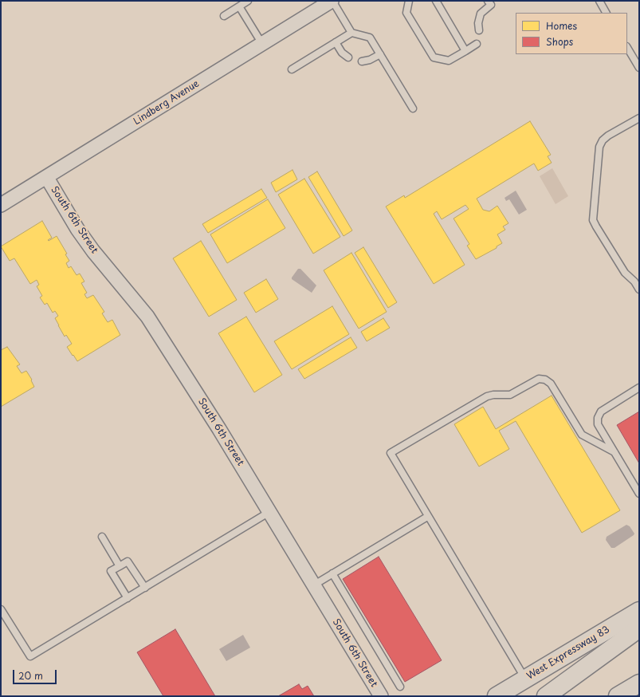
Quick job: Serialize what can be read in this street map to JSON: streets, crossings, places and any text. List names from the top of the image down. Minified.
{"streets":{"main road":["West Expressway 83"],"street":["Lindberg Avenue","South 6th Street"]},"crossings":[["Lindberg Avenue","South 6th Street"]],"legend":["Homes","Shops"],"scale_bar":"20 m"}
